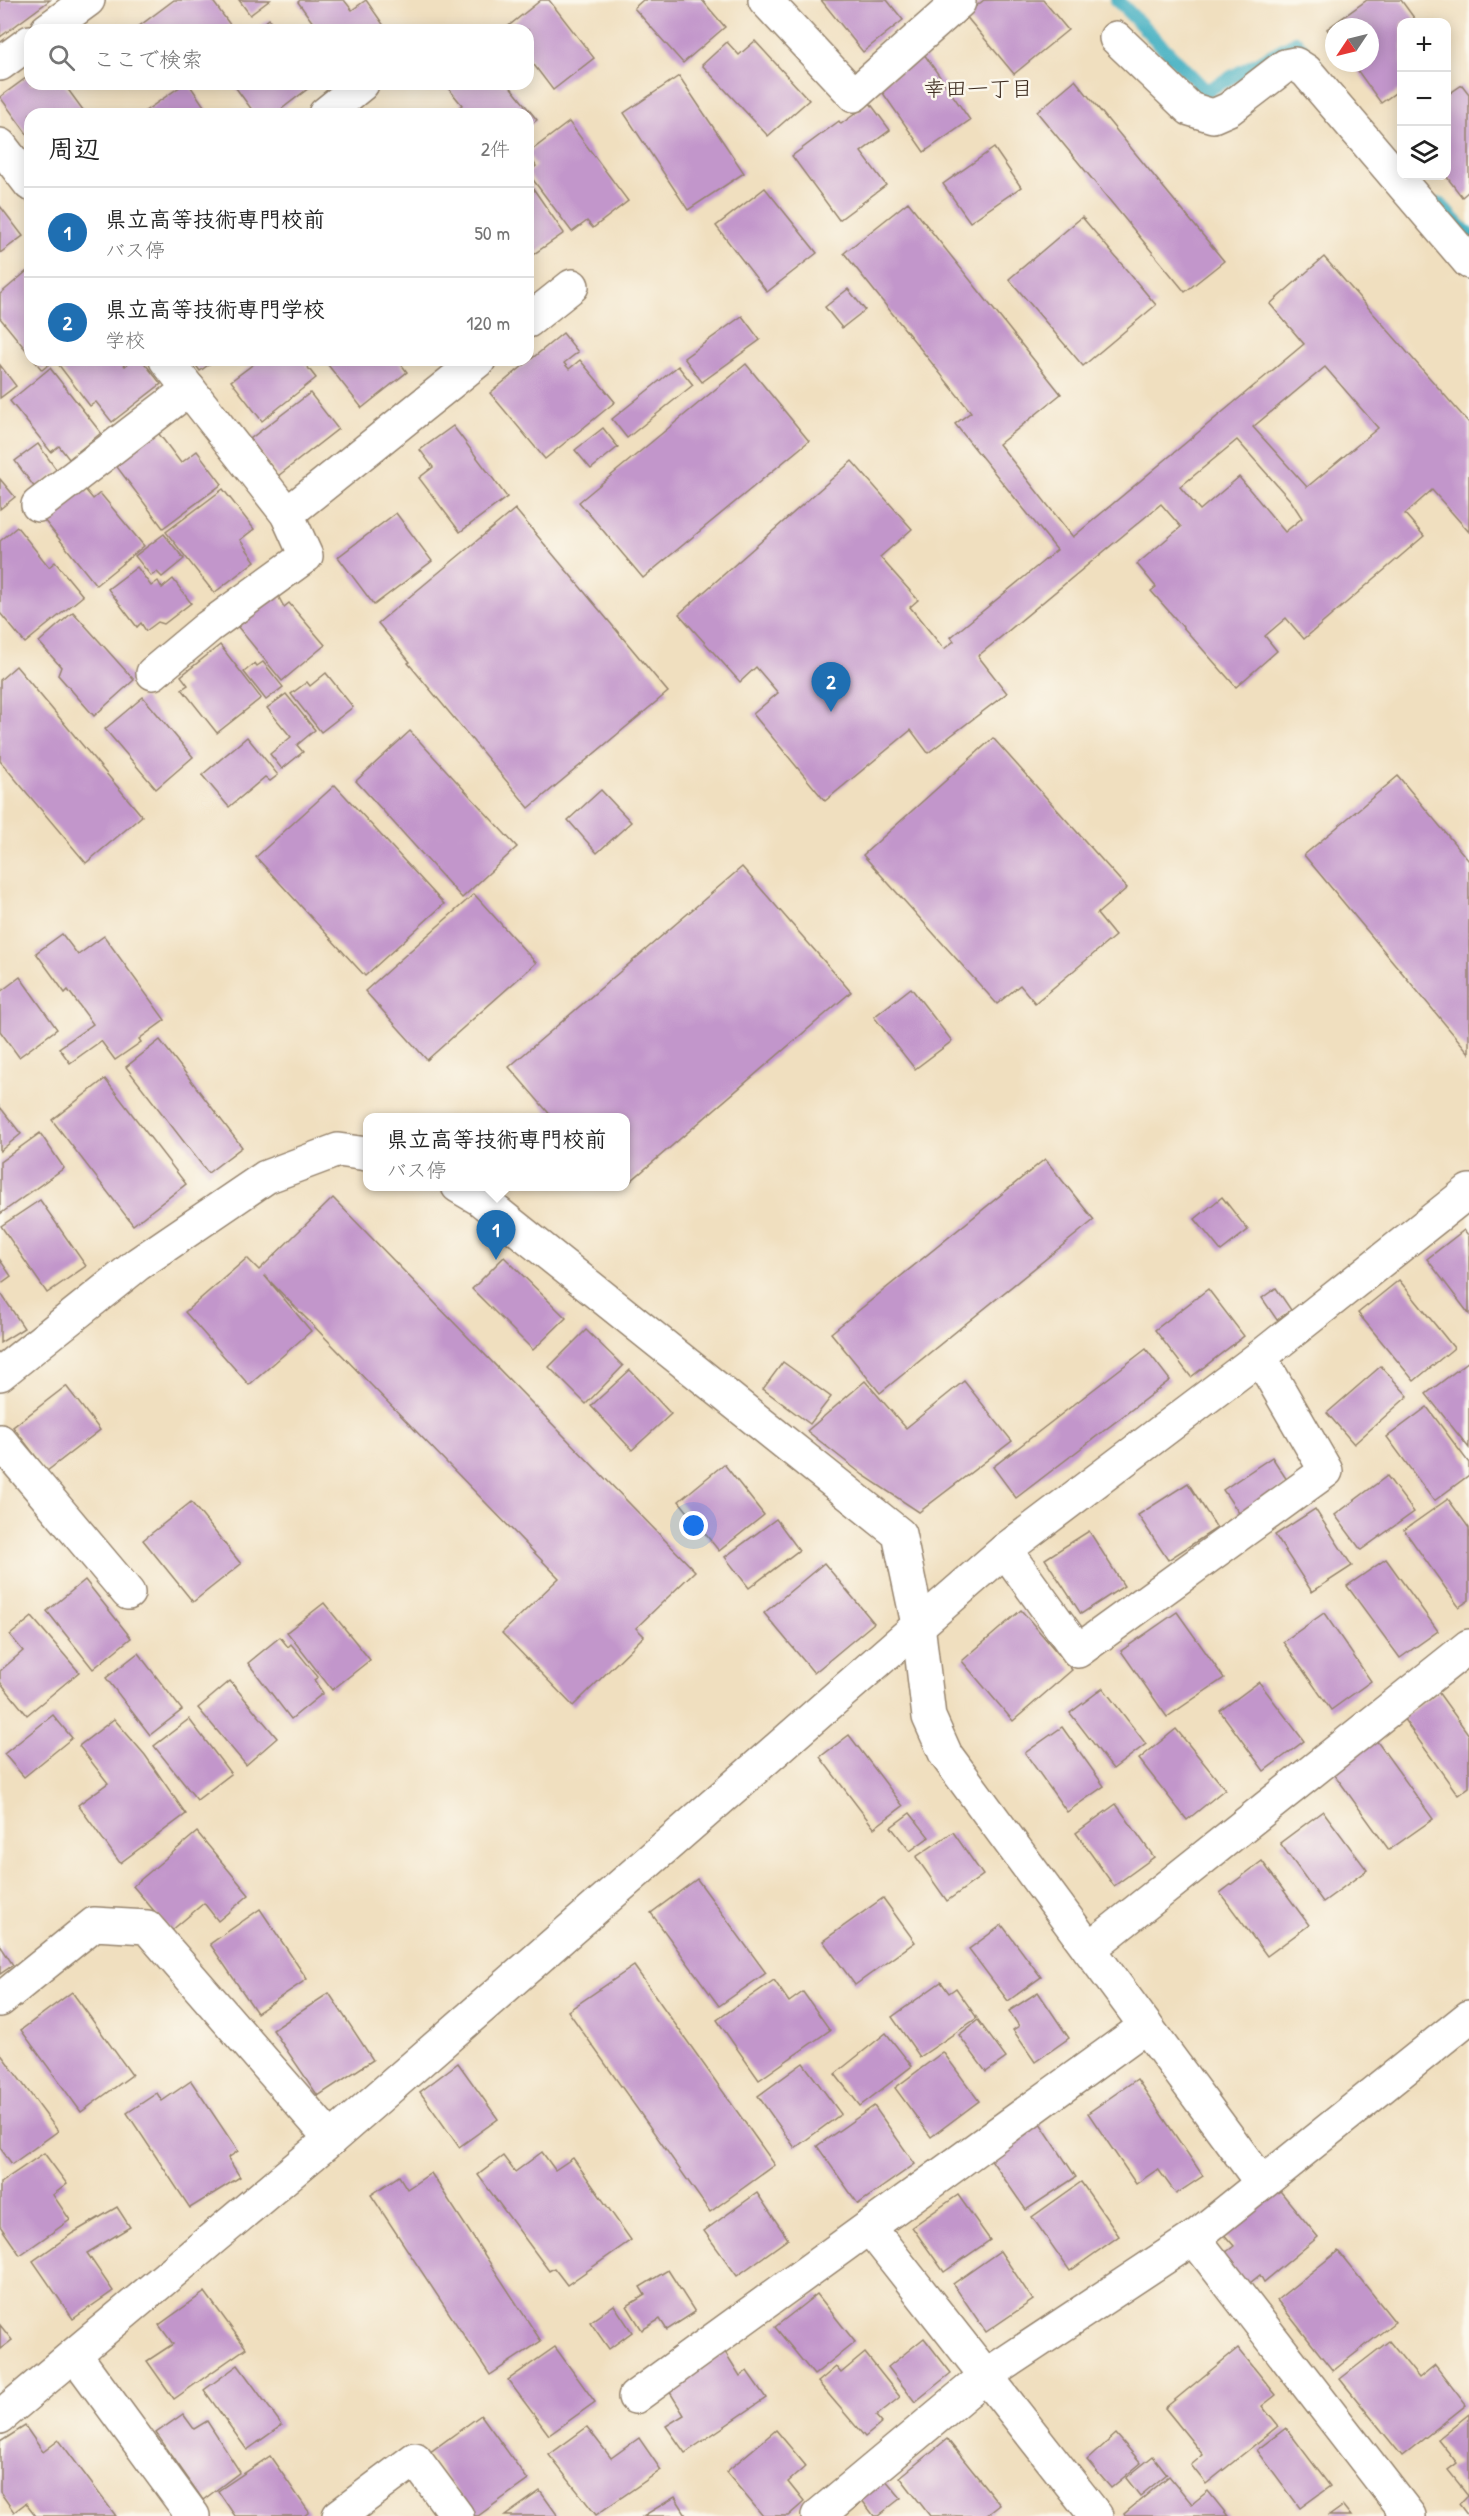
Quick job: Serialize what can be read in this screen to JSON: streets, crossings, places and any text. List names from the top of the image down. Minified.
{"districts":["幸田一丁目"],"north":"bottom left","page":{"map_buttons":["+","−"],"search":"ここで検索","heading":["周辺","2件"],"list":[{"mark":"1","name":"県立高等技術専門校前","note":"バス停","value":"50 m"},{"mark":"2","name":"県立高等技術専門学校","note":"学校","value":"120 m"}],"pins":["2","1"],"popup":["県立高等技術専門校前","バス停"]}}
